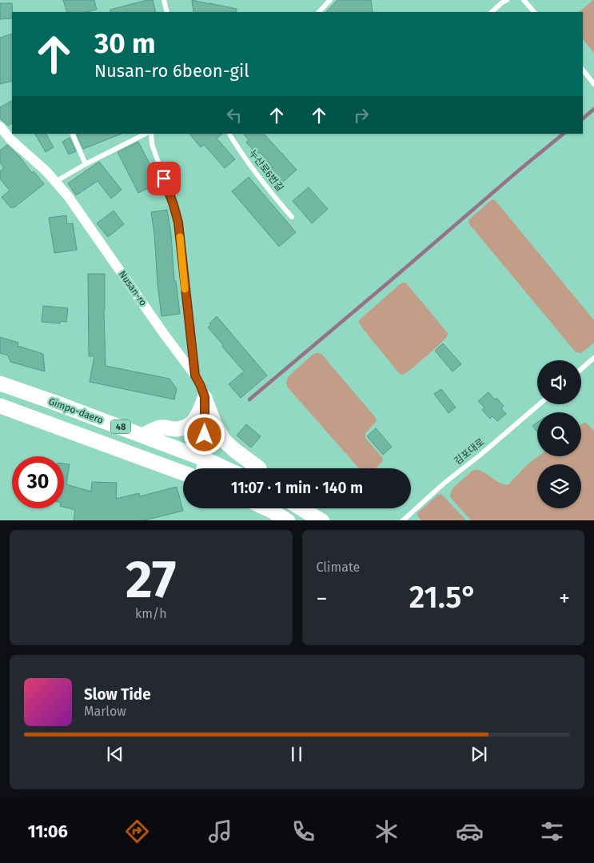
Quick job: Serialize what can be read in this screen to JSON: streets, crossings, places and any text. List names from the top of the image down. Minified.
{"streets":{"main road":["Gimpo-daero","48"],"street":["Nusan-ro"],"lane":["누산로6번길","김포대로"]},"crossings":[["Nusan-ro","Gimpo-daero"]],"page":{"turn":["30 m","Nusan-ro 6beon-gil"],"limit":"30","trip":"11:07 · 1 min · 140 m","tile":[["27","km/h"],"Climate"],"heat":["−","21.5°","+"],"song":["Slow Tide","Marlow"],"tabs":"11:06"}}
